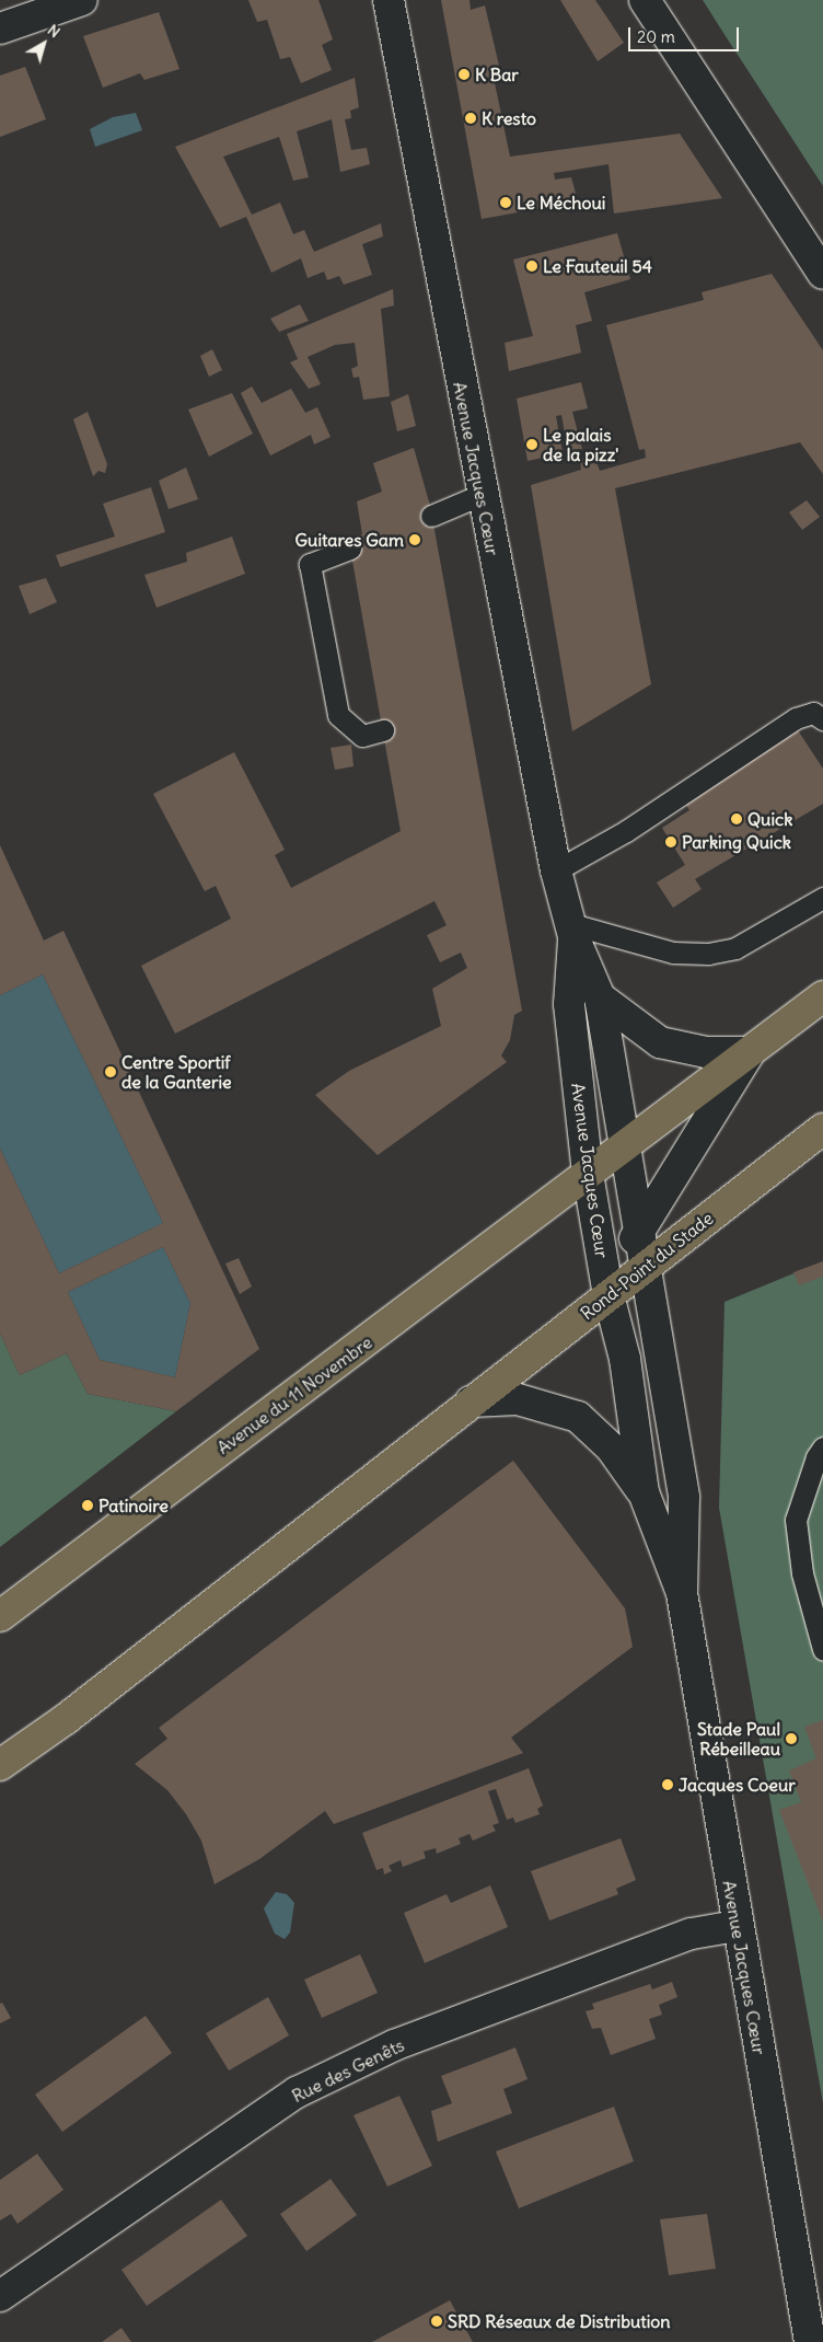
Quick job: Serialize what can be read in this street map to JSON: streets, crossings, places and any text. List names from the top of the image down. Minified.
{"streets":{"main road":["Avenue Jacques Cœur","Rond-Point du Stade","Avenue du 11 Novembre","Rue des Genêts"]},"crossings":[["Avenue Jacques Cœur","Rond-Point du Stade"],["Avenue Jacques Cœur","Avenue du 11 Novembre"],["Avenue Jacques Cœur","Rue des Genêts"]],"places":["K Bar","K resto","Le Méchoui","Le Fauteuil 54","Le palais de la pizz'","Guitares Gam","Quick","Parking Quick","Centre Sportif de la Ganterie","Patinoire","Stade Paul Rébeilleau","Jacques Coeur","SRD Réseaux de Distribution"],"scale_bar":"20 m","north":"top right"}
